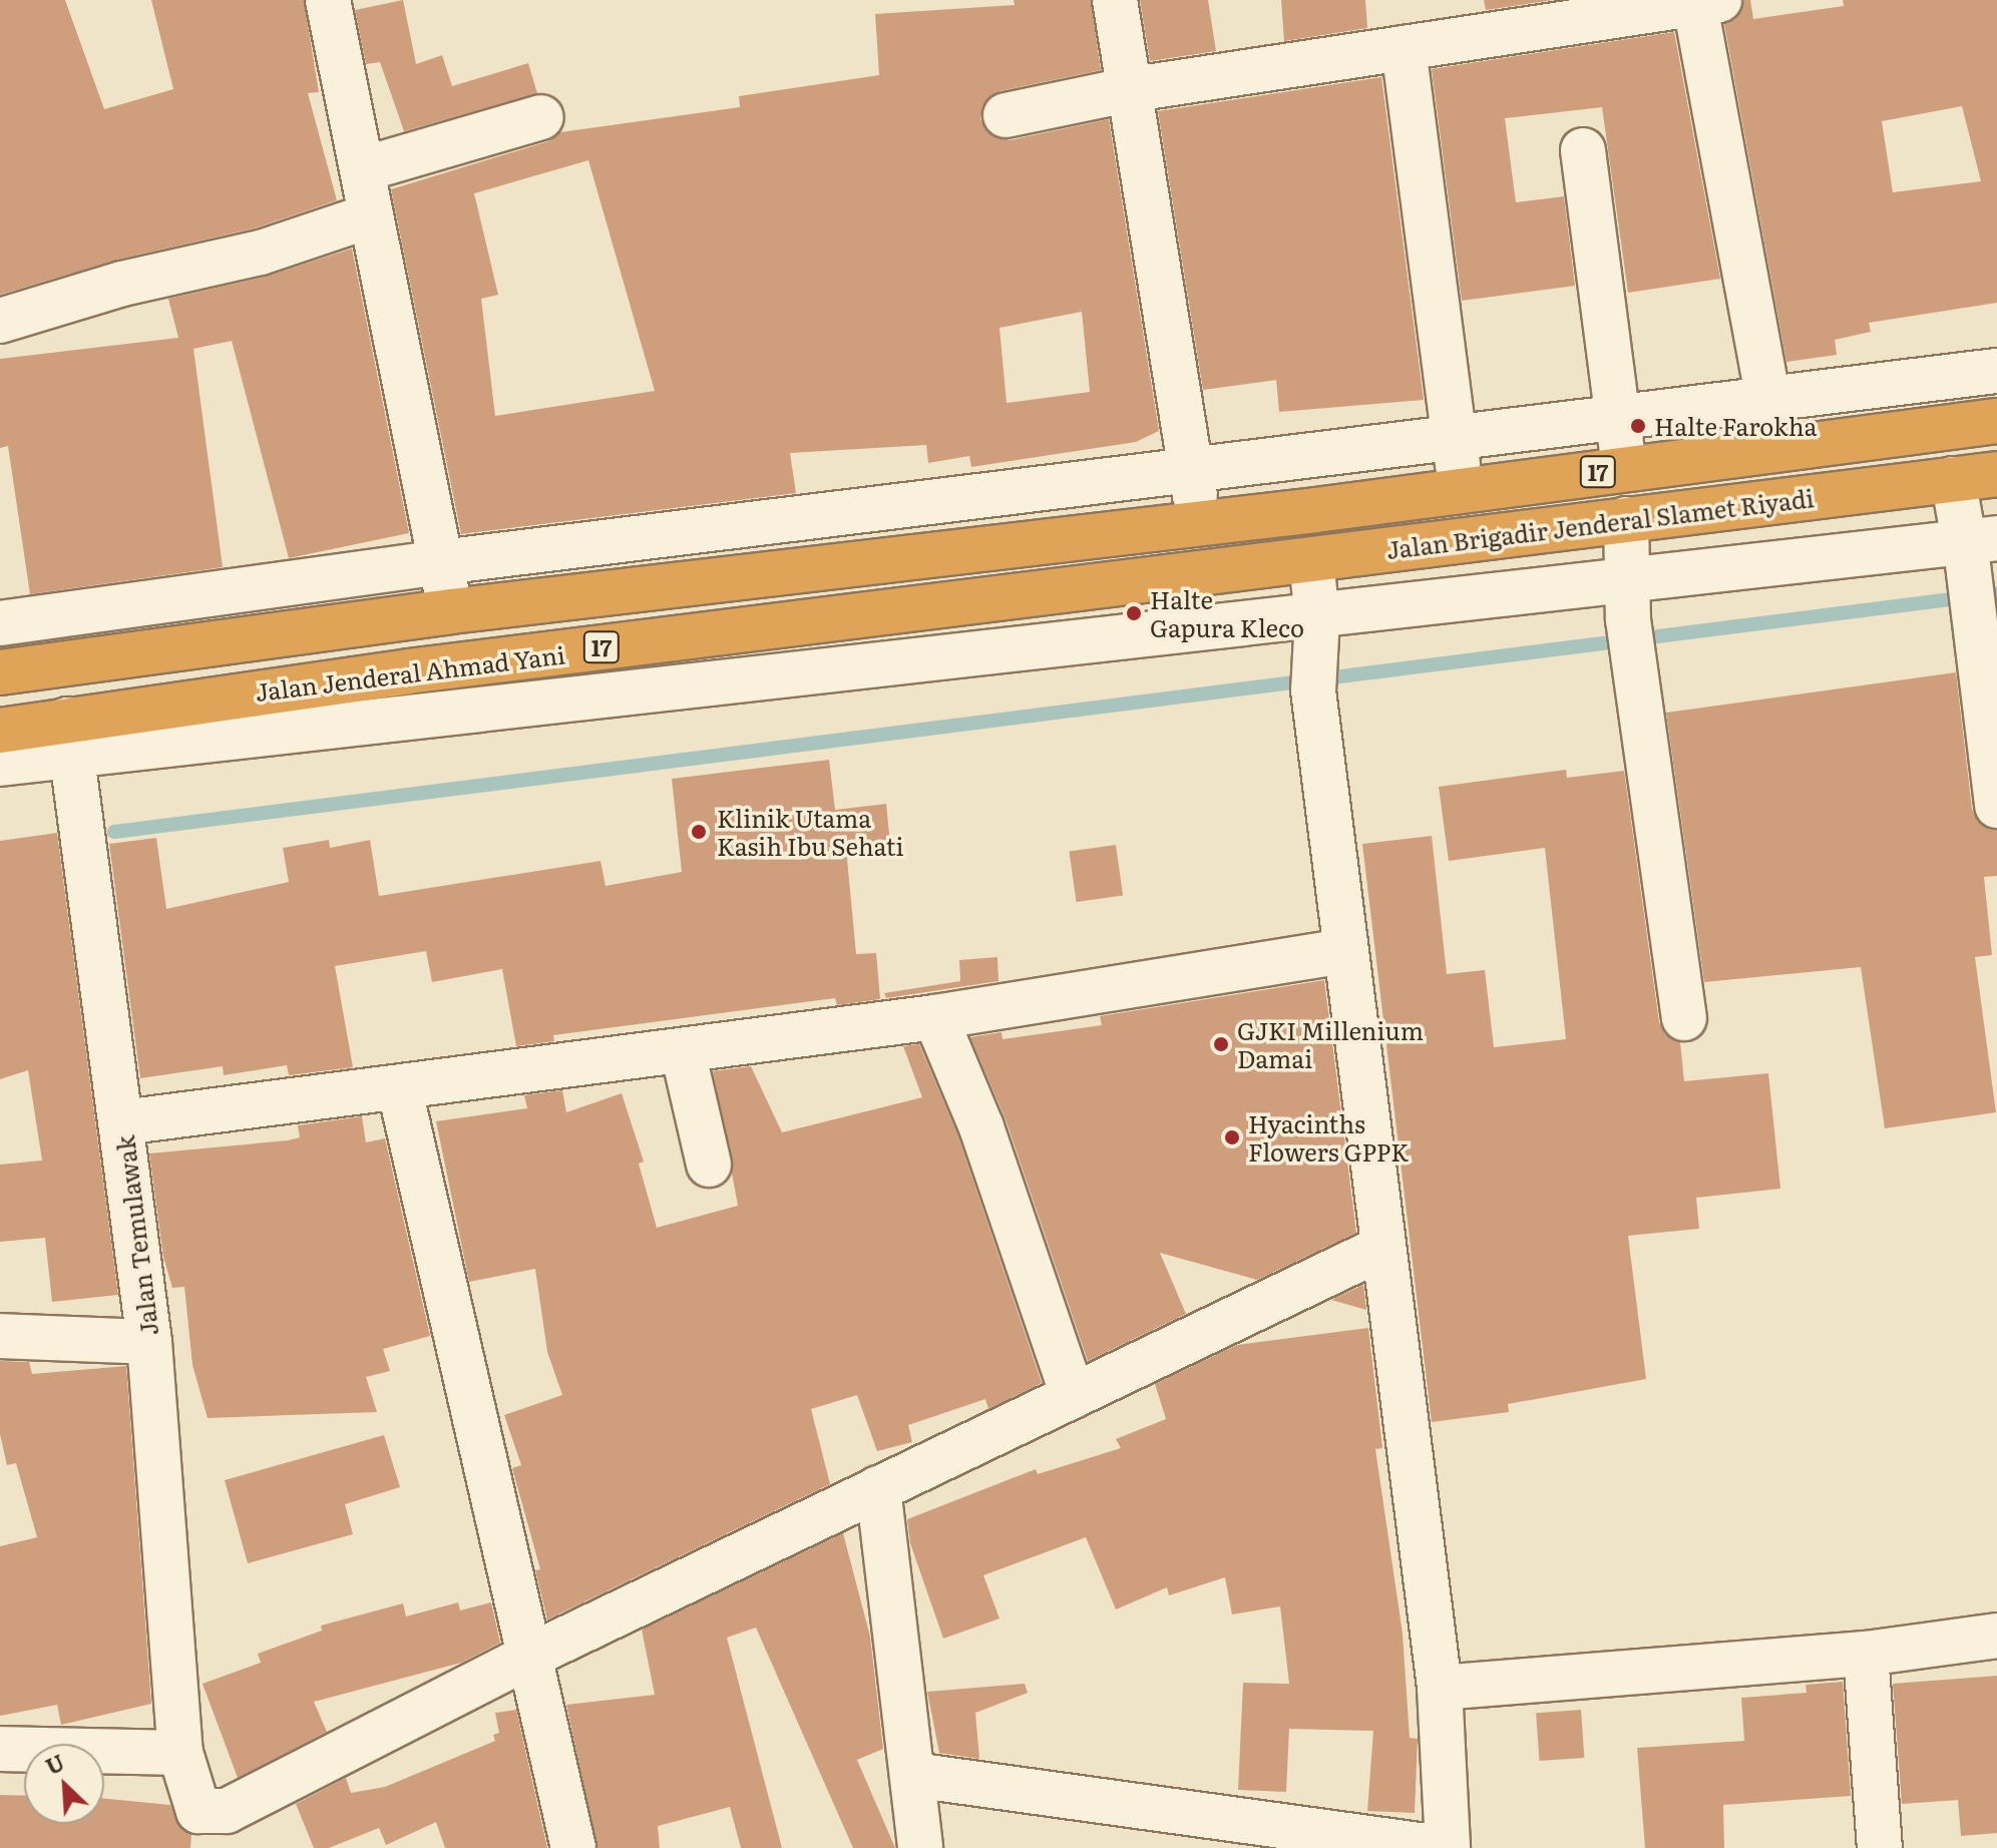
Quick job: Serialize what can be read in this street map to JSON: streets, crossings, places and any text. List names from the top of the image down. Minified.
{"streets":{"highway":["17","Jalan Brigadir Jenderal Slamet Riyadi","Jalan Jenderal Ahmad Yani"],"street":["Jalan Temulawak"]},"crossings":[["17","Jalan Brigadir Jenderal Slamet Riyadi"],["Jalan Brigadir Jenderal Slamet Riyadi","Jalan Jenderal Ahmad Yani"],["Jalan Jenderal Ahmad Yani","Jalan Temulawak"]],"places":["Halte Farokha","Halte Gapura Kleco","Klinik Utama Kasih Ibu Sehati","GJKI Millenium Damai","Hyacinths Flowers GPPK"],"north":"top left"}
